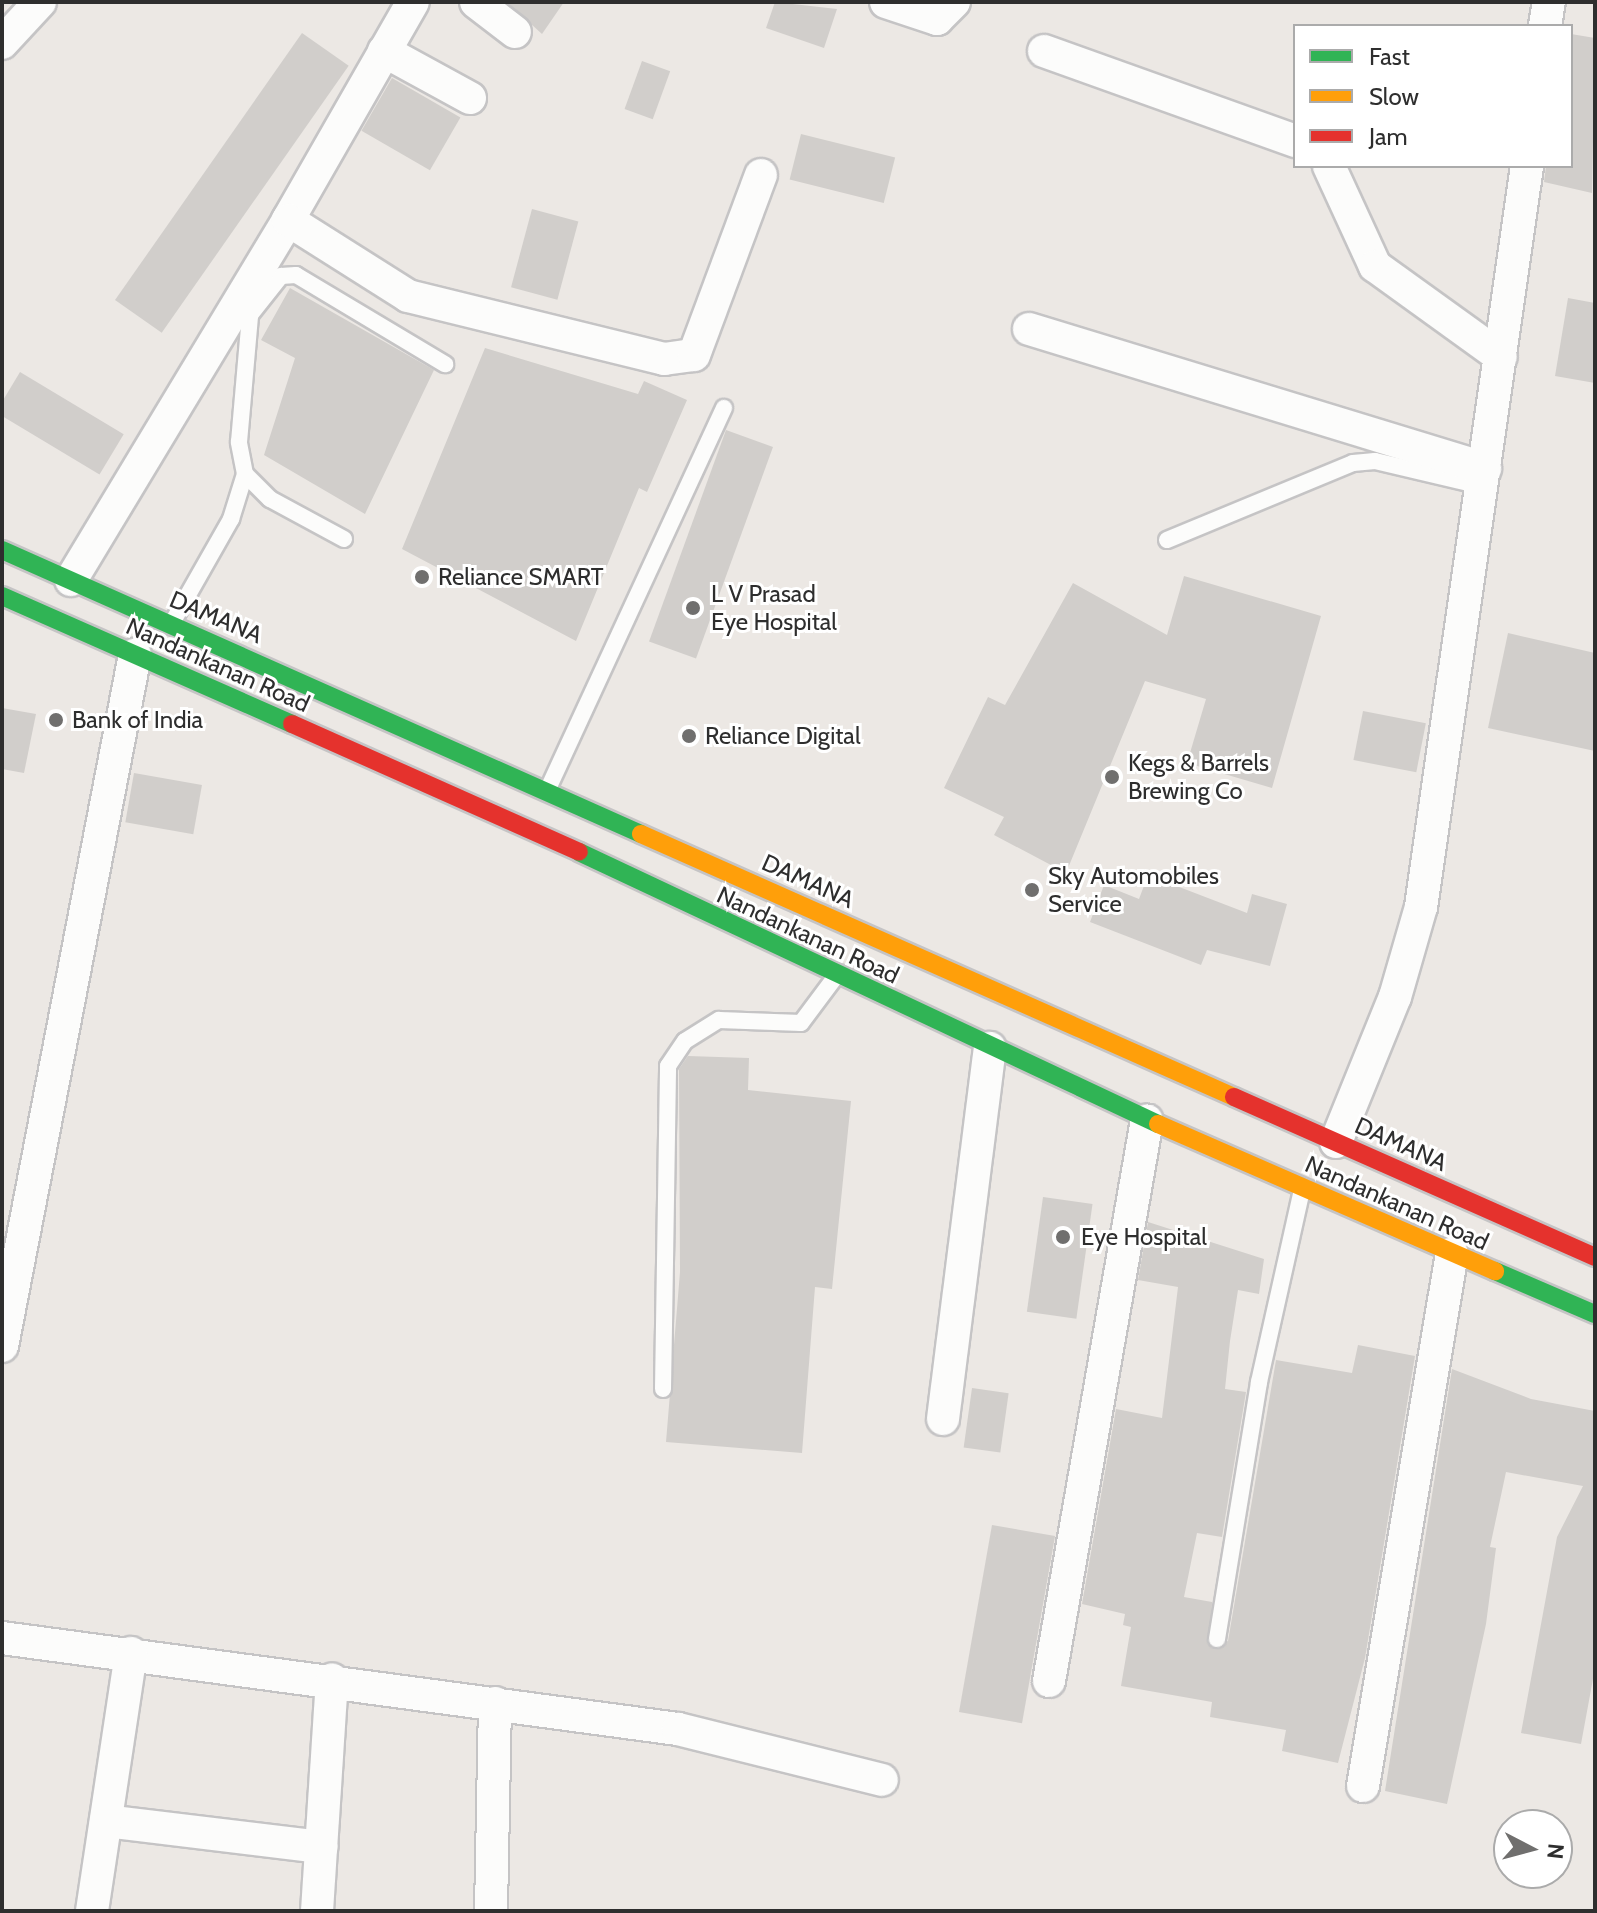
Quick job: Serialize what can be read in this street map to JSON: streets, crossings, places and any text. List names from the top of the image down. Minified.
{"streets":{"main road":["DAMANA","Nandankanan Road"]},"places":["Reliance SMART","L V Prasad Eye Hospital","Bank of India","Reliance Digital","Kegs & Barrels Brewing Co","Sky Automobiles Service","Eye Hospital"],"legend":["Fast","Slow","Jam"],"north":"right"}
